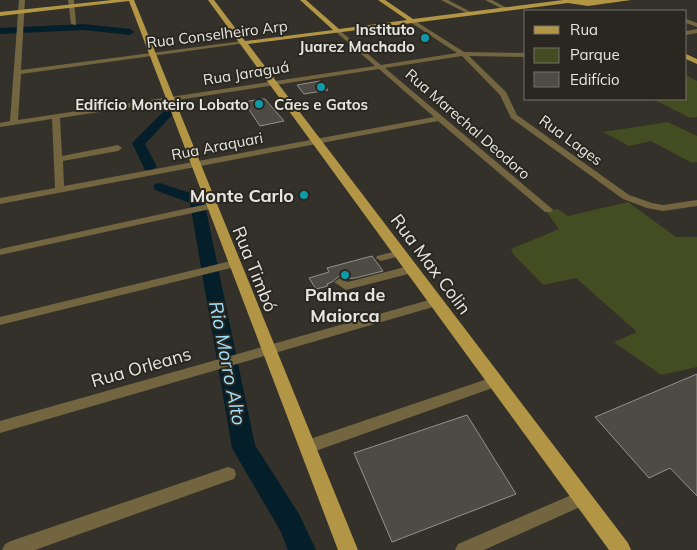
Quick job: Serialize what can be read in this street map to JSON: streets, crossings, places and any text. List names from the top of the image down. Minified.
{"streets":{"main road":["Rua Conselheiro Arp","Rua Marechal Deodoro","Rua Lages","Rua Max Colin","Rua Timbó"],"street":["Rua Jaraguá","Rua Araquari","Rua Orleans"]},"crossings":[["Rua Conselheiro Arp","Rua Marechal Deodoro"],["Rua Conselheiro Arp","Rua Lages"],["Rua Conselheiro Arp","Rua Max Colin"],["Rua Conselheiro Arp","Rua Timbó"],["Rua Jaraguá","Rua Marechal Deodoro"],["Rua Jaraguá","Rua Lages"],["Rua Jaraguá","Rua Max Colin"],["Rua Jaraguá","Rua Timbó"],["Rua Marechal Deodoro","Rua Araquari"],["Rua Araquari","Rua Max Colin"],["Rua Araquari","Rua Timbó"],["Rua Max Colin","Rua Orleans"],["Rua Timbó","Rua Orleans"]],"water":["Rio Morro Alto"],"places":["Instituto Juarez Machado","Cães e Gatos","Edifício Monteiro Lobato","Monte Carlo","Palma de Maiorca"],"legend":["Rua","Parque","Edifício"]}
